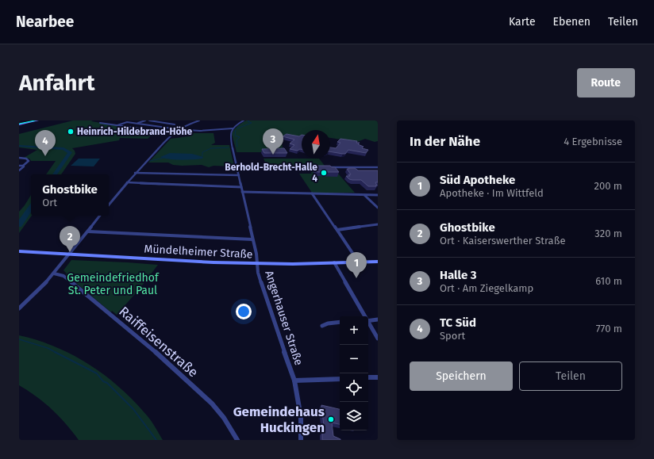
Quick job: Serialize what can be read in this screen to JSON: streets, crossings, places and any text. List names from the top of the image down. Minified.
{"streets":{"main road":["Mündelheimer Straße"],"street":["Angerhauser Straße","Raiffeisenstraße"]},"crossings":[["Mündelheimer Straße","Angerhauser Straße"]],"parks":["Gemeindefriedhof St. Peter und Paul"],"places":["Heinrich-Hildebrand-Höhe","Berhold-Brecht-Halle 4","Gemeindehaus Huckingen"],"north":"top","page":{"header":"Nearbee","nav":["Karte","Ebenen","Teilen"],"buttons":["Route",["Speichern","Teilen"]],"title":"Anfahrt","heading":["In der Nähe","4 Ergebnisse"],"pins":["3","4","2","1"],"list":[{"mark":"1","name":"Süd Apotheke","note":"Apotheke · Im Wittfeld","value":"200 m"},{"mark":"2","name":"Ghostbike","note":"Ort · Kaiserswerther Straße","value":"320 m"},{"mark":"3","name":"Halle 3","note":"Ort · Am Ziegelkamp","value":"610 m"},{"mark":"4","name":"TC Süd","note":"Sport","value":"770 m"}],"popup":["Ghostbike","Ort"],"map_buttons":["+","−"]}}
